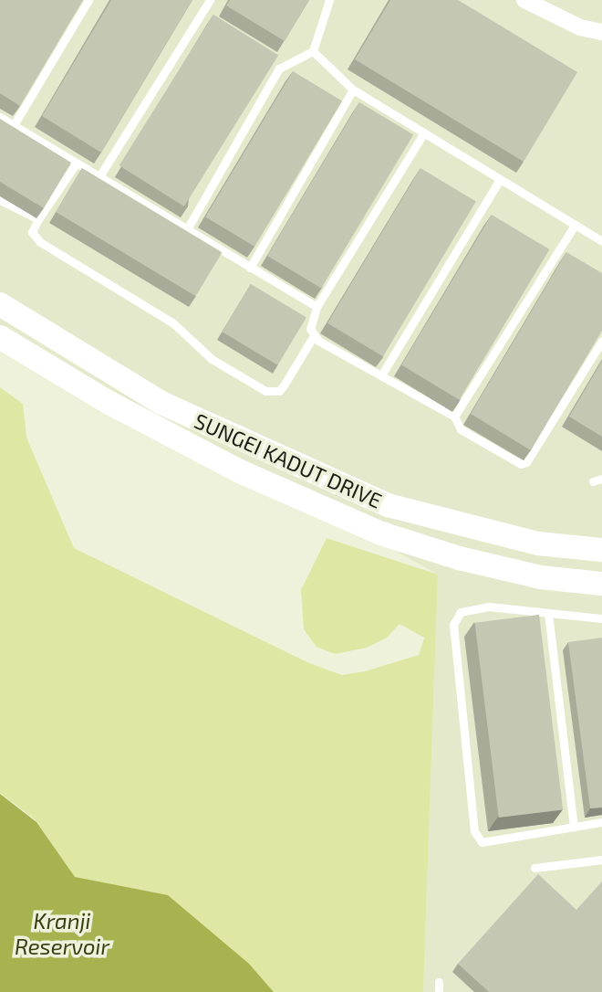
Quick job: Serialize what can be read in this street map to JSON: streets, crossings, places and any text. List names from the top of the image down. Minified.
{"streets":{"main road":["SUNGEI KADUT DRIVE"]},"water":["Kranji Reservoir"]}
